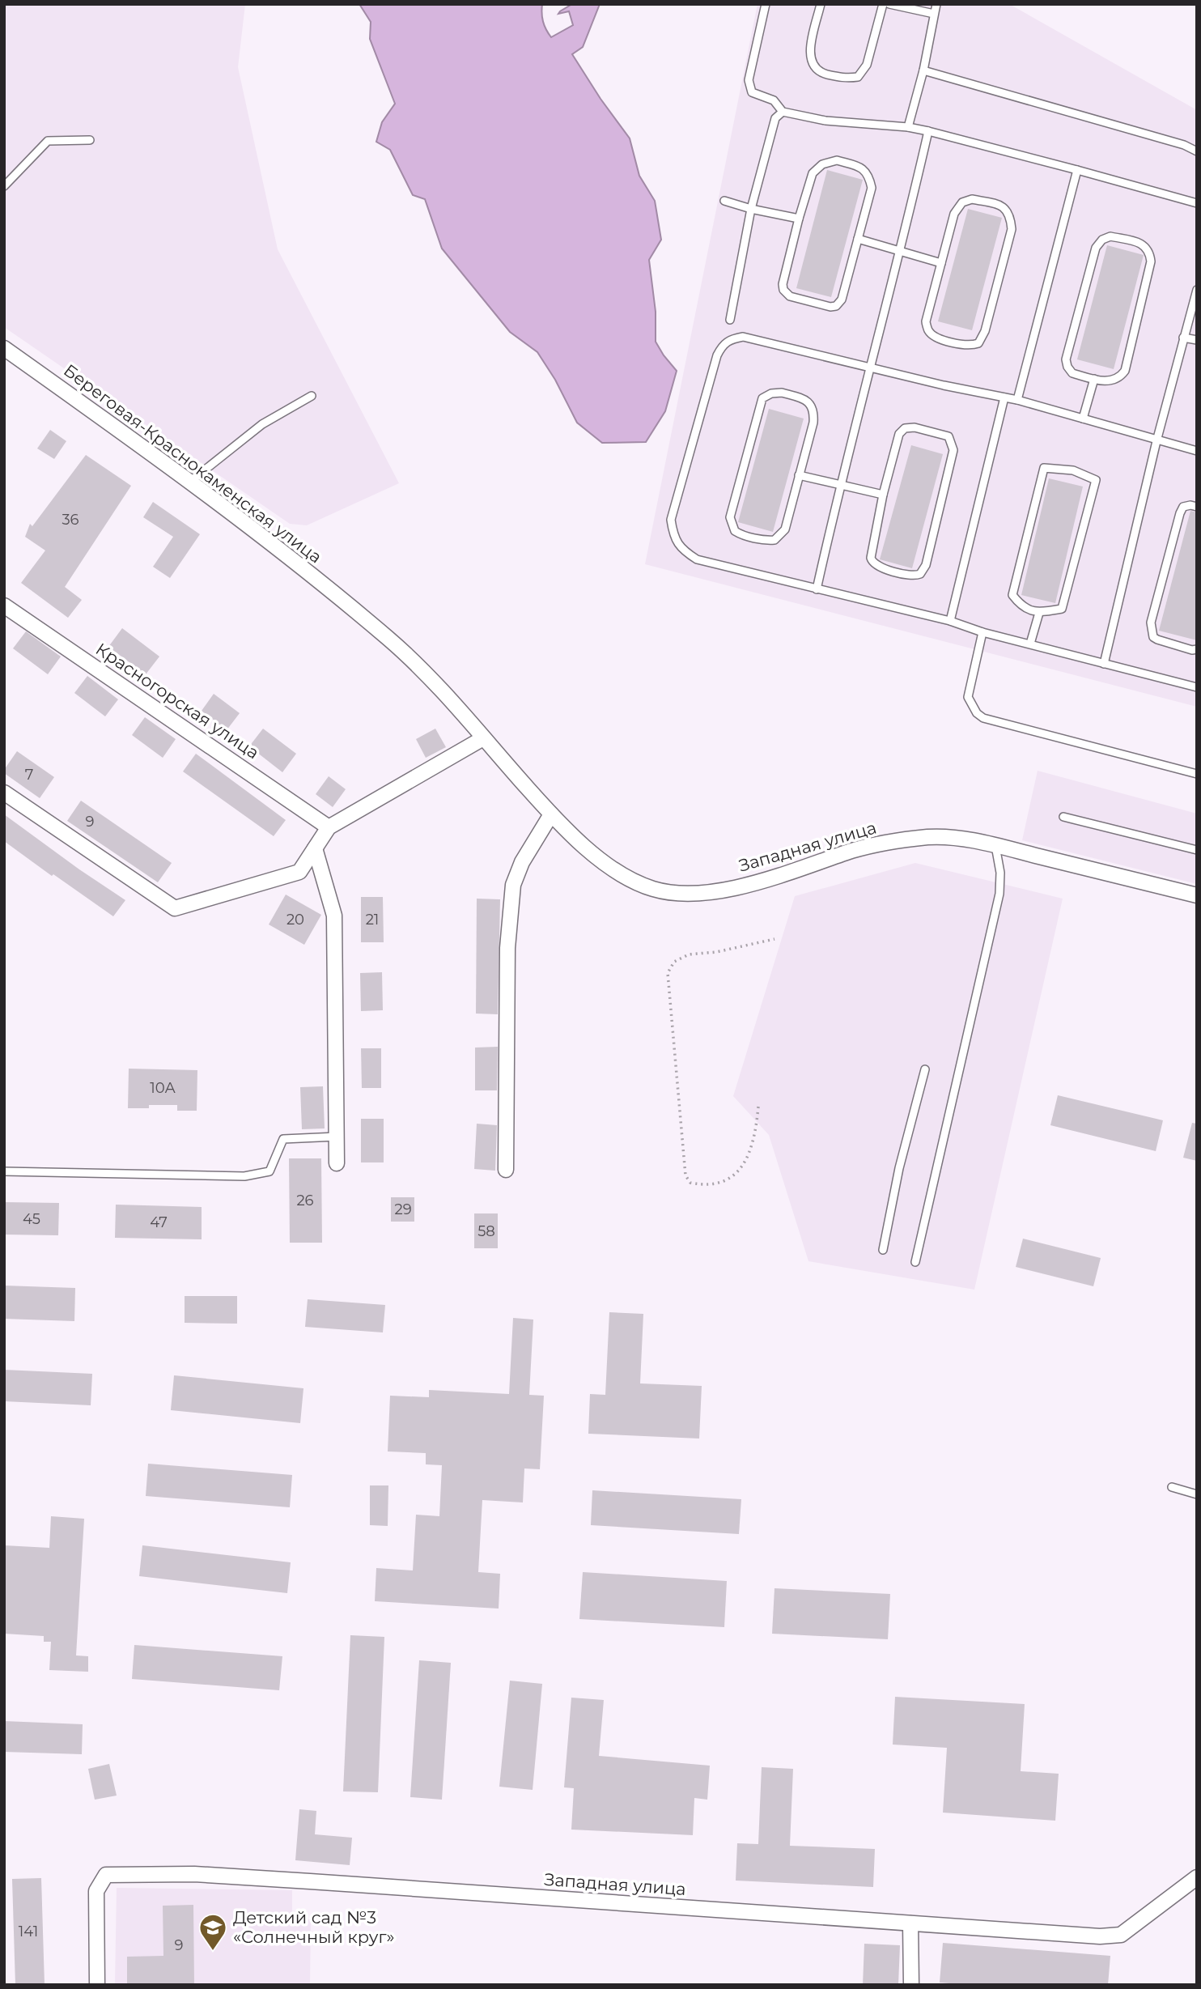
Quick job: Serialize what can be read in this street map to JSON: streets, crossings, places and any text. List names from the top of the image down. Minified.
{"streets":{"street":["Береговая-Краснокаменская улица","Красногорская улица","Западная улица"]},"crossings":[["Береговая-Краснокаменская улица","Западная улица"]],"places":{"school or university":["Детский сад №3 «Солнечный круг»"]},"house_numbers":["36","7","9","20","21","10А","26","29","45","47","58","141","9"]}
